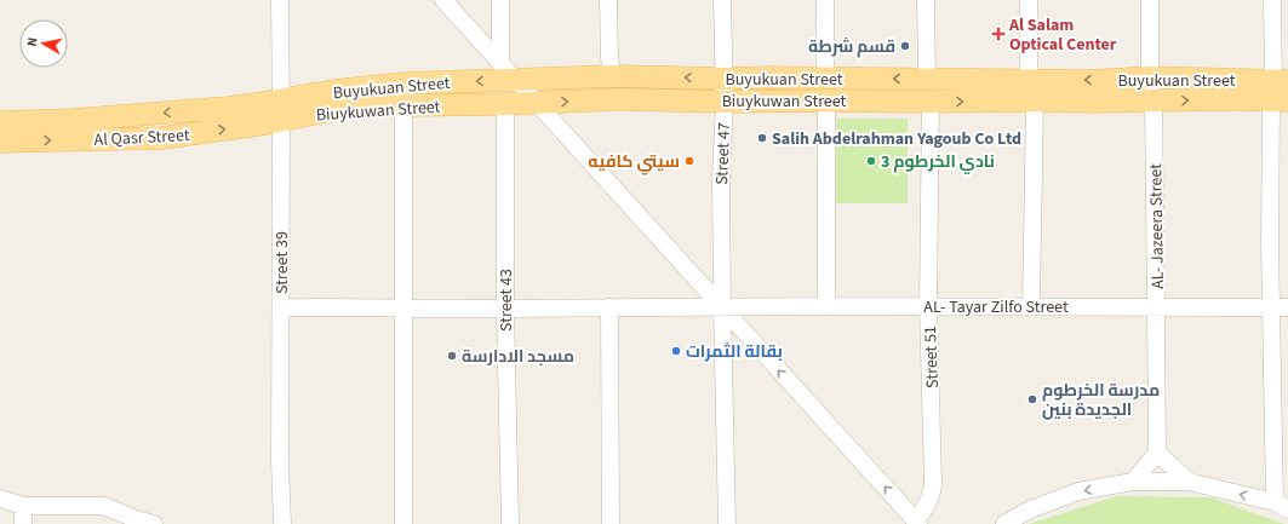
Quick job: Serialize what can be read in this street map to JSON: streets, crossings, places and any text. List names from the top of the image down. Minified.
{"streets":{"main road":["Buyukuan Street","Biuykuwan Street","Al Qasr Street"],"street":["Street 47","AL- Jazeera Street","Street 39","Street 43","AL- Tayar Zilfo Street","Street 51"]},"crossings":[["Buyukuan Street","Biuykuwan Street"],["Buyukuan Street","Al Qasr Street"],["Buyukuan Street","Street 47"],["Buyukuan Street","AL- Jazeera Street"],["Buyukuan Street","Street 39"],["Biuykuwan Street","Al Qasr Street"],["Biuykuwan Street","Street 47"],["Biuykuwan Street","AL- Jazeera Street"],["Biuykuwan Street","Street 39"],["Biuykuwan Street","Street 43"],["Biuykuwan Street","Street 51"],["Al Qasr Street","Street 39"],["Street 47","AL- Tayar Zilfo Street"],["AL- Jazeera Street","AL- Tayar Zilfo Street"],["Street 39","AL- Tayar Zilfo Street"],["Street 43","AL- Tayar Zilfo Street"],["AL- Tayar Zilfo Street","Street 51"]],"one_way":["Buyukuan Street","Biuykuwan Street"],"places":{"health":["Al Salam Optical Center"],"other":["قسم شرطة","Salih Abdelrahman Yagoub Co Ltd","سيتي كافيه","نادي الخرطوم 3","بقالة الثمرات","مسجد الادارسة","مدرسة الخرطوم الجديدة بنين"]},"north":"left"}
